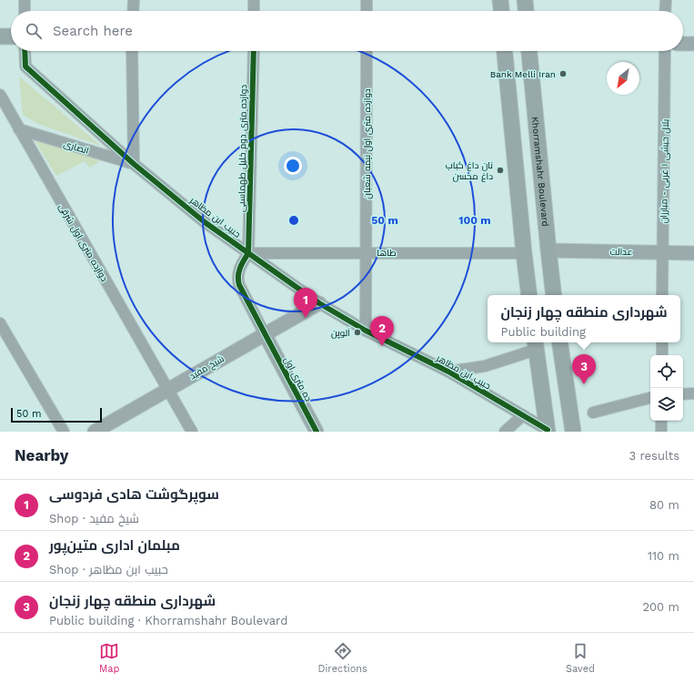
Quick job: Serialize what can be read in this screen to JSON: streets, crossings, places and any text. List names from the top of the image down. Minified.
{"streets":{"main road":["Khorramshahr Boulevard"],"street":["دوازده متری اول نیمه شعبان","انصاری","دوازده متری دوم خلیل طهماسبی","بلال حبشی ۱ غربی - مبارزان","حبیب ابن مظاهر","دوازده متری اول شرقی","عدالت","طاها","شیخ مفید","ده متری اول"]},"crossings":[["دوازده متری اول نیمه شعبان","حبیب ابن مظاهر"],["دوازده متری اول نیمه شعبان","طاها"],["انصاری","حبیب ابن مظاهر"],["انصاری","دوازده متری اول شرقی"],["دوازده متری دوم خلیل طهماسبی","حبیب ابن مظاهر"],["دوازده متری دوم خلیل طهماسبی","طاها"],["Khorramshahr Boulevard","عدالت"],["بلال حبشی ۱ غربی - مبارزان","عدالت"],["حبیب ابن مظاهر","طاها"],["حبیب ابن مظاهر","شیخ مفید"],["دوازده متری اول شرقی","شیخ مفید"],["شیخ مفید","ده متری اول"]],"places":["Bank Melli Iran","نان داغ کباب داغ محسن","آلوپن"],"scale_bar":"50 m","north":"bottom left","page":{"search":"Search here","pins":["1","2","3"],"popup":["شهرداری منطقه چهار زنجان","Public building"],"scale":"50 m","heading":["Nearby","3 results"],"list":[{"mark":"1","name":"سوپرگوشت هادی فردوسی","note":"Shop · شیخ مفید","value":"80 m"},{"mark":"2","name":"مبلمان اداری متین‌پور","note":"Shop · حبیب ابن مظاهر","value":"110 m"},{"mark":"3","name":"شهرداری منطقه چهار زنجان","note":"Public building · Khorramshahr Boulevard","value":"200 m"}],"nav":["Map","Directions","Saved"]},"rings":["50 m","100 m"]}
